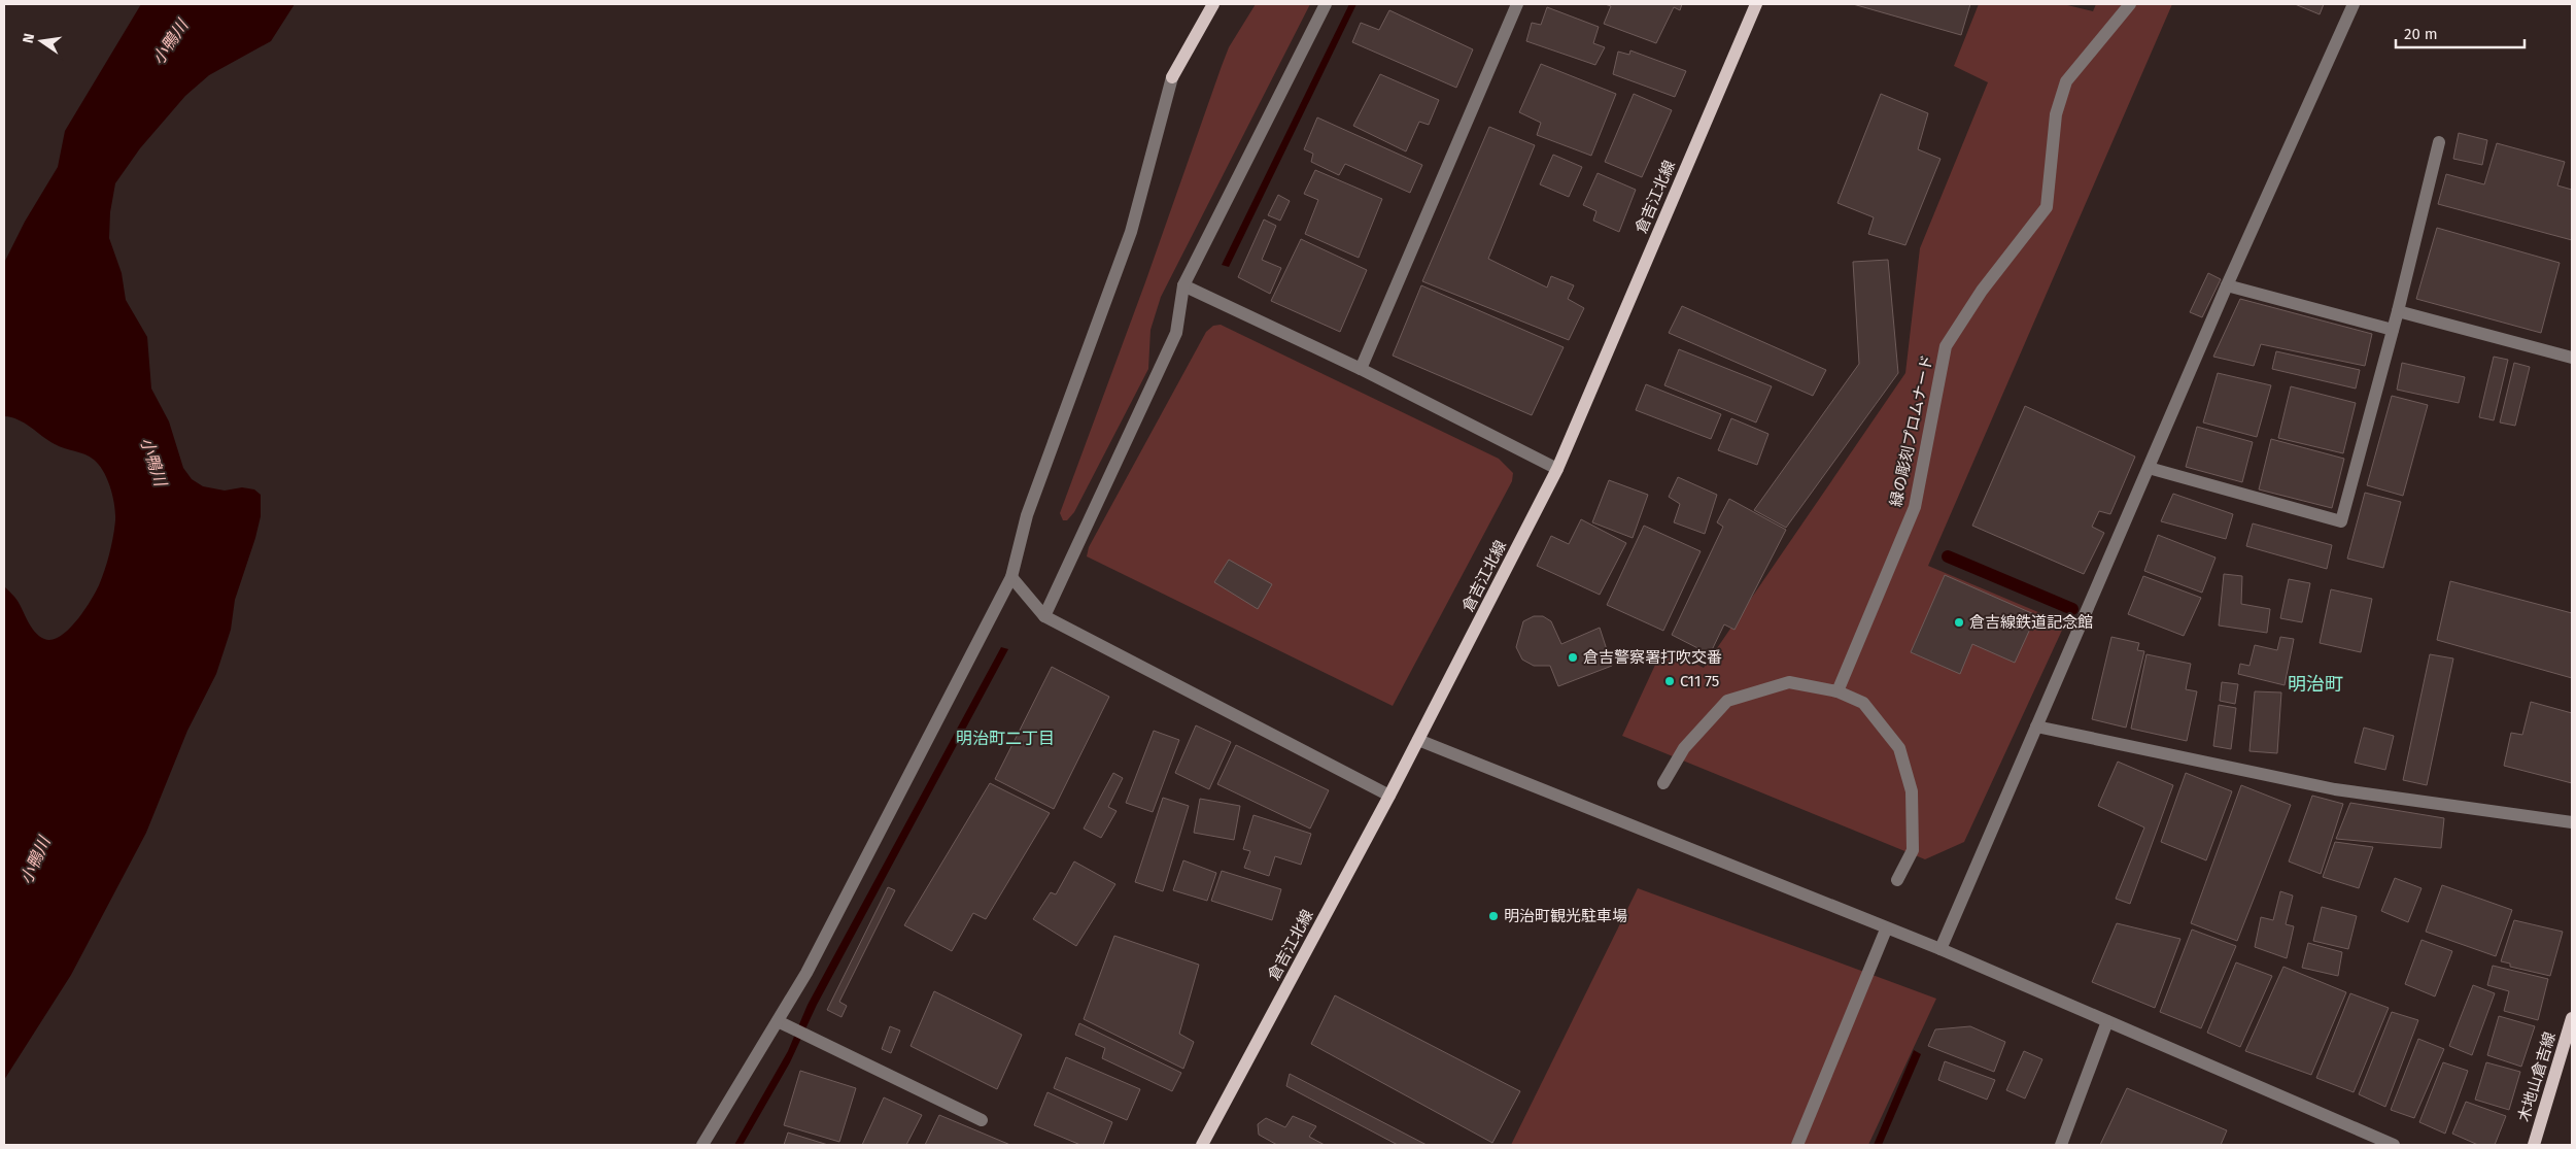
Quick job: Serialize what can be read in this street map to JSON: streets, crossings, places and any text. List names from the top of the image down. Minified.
{"streets":{"main road":["倉吉江北線","木地山倉吉線"],"street":["緑の彫刻プロムナード"]},"districts":["明治町","明治町二丁目"],"water":["小鴨川"],"places":["倉吉線鉄道記念館","倉吉警察署打吹交番","C11 75","明治町観光駐車場"],"scale_bar":"20 m","north":"left"}
